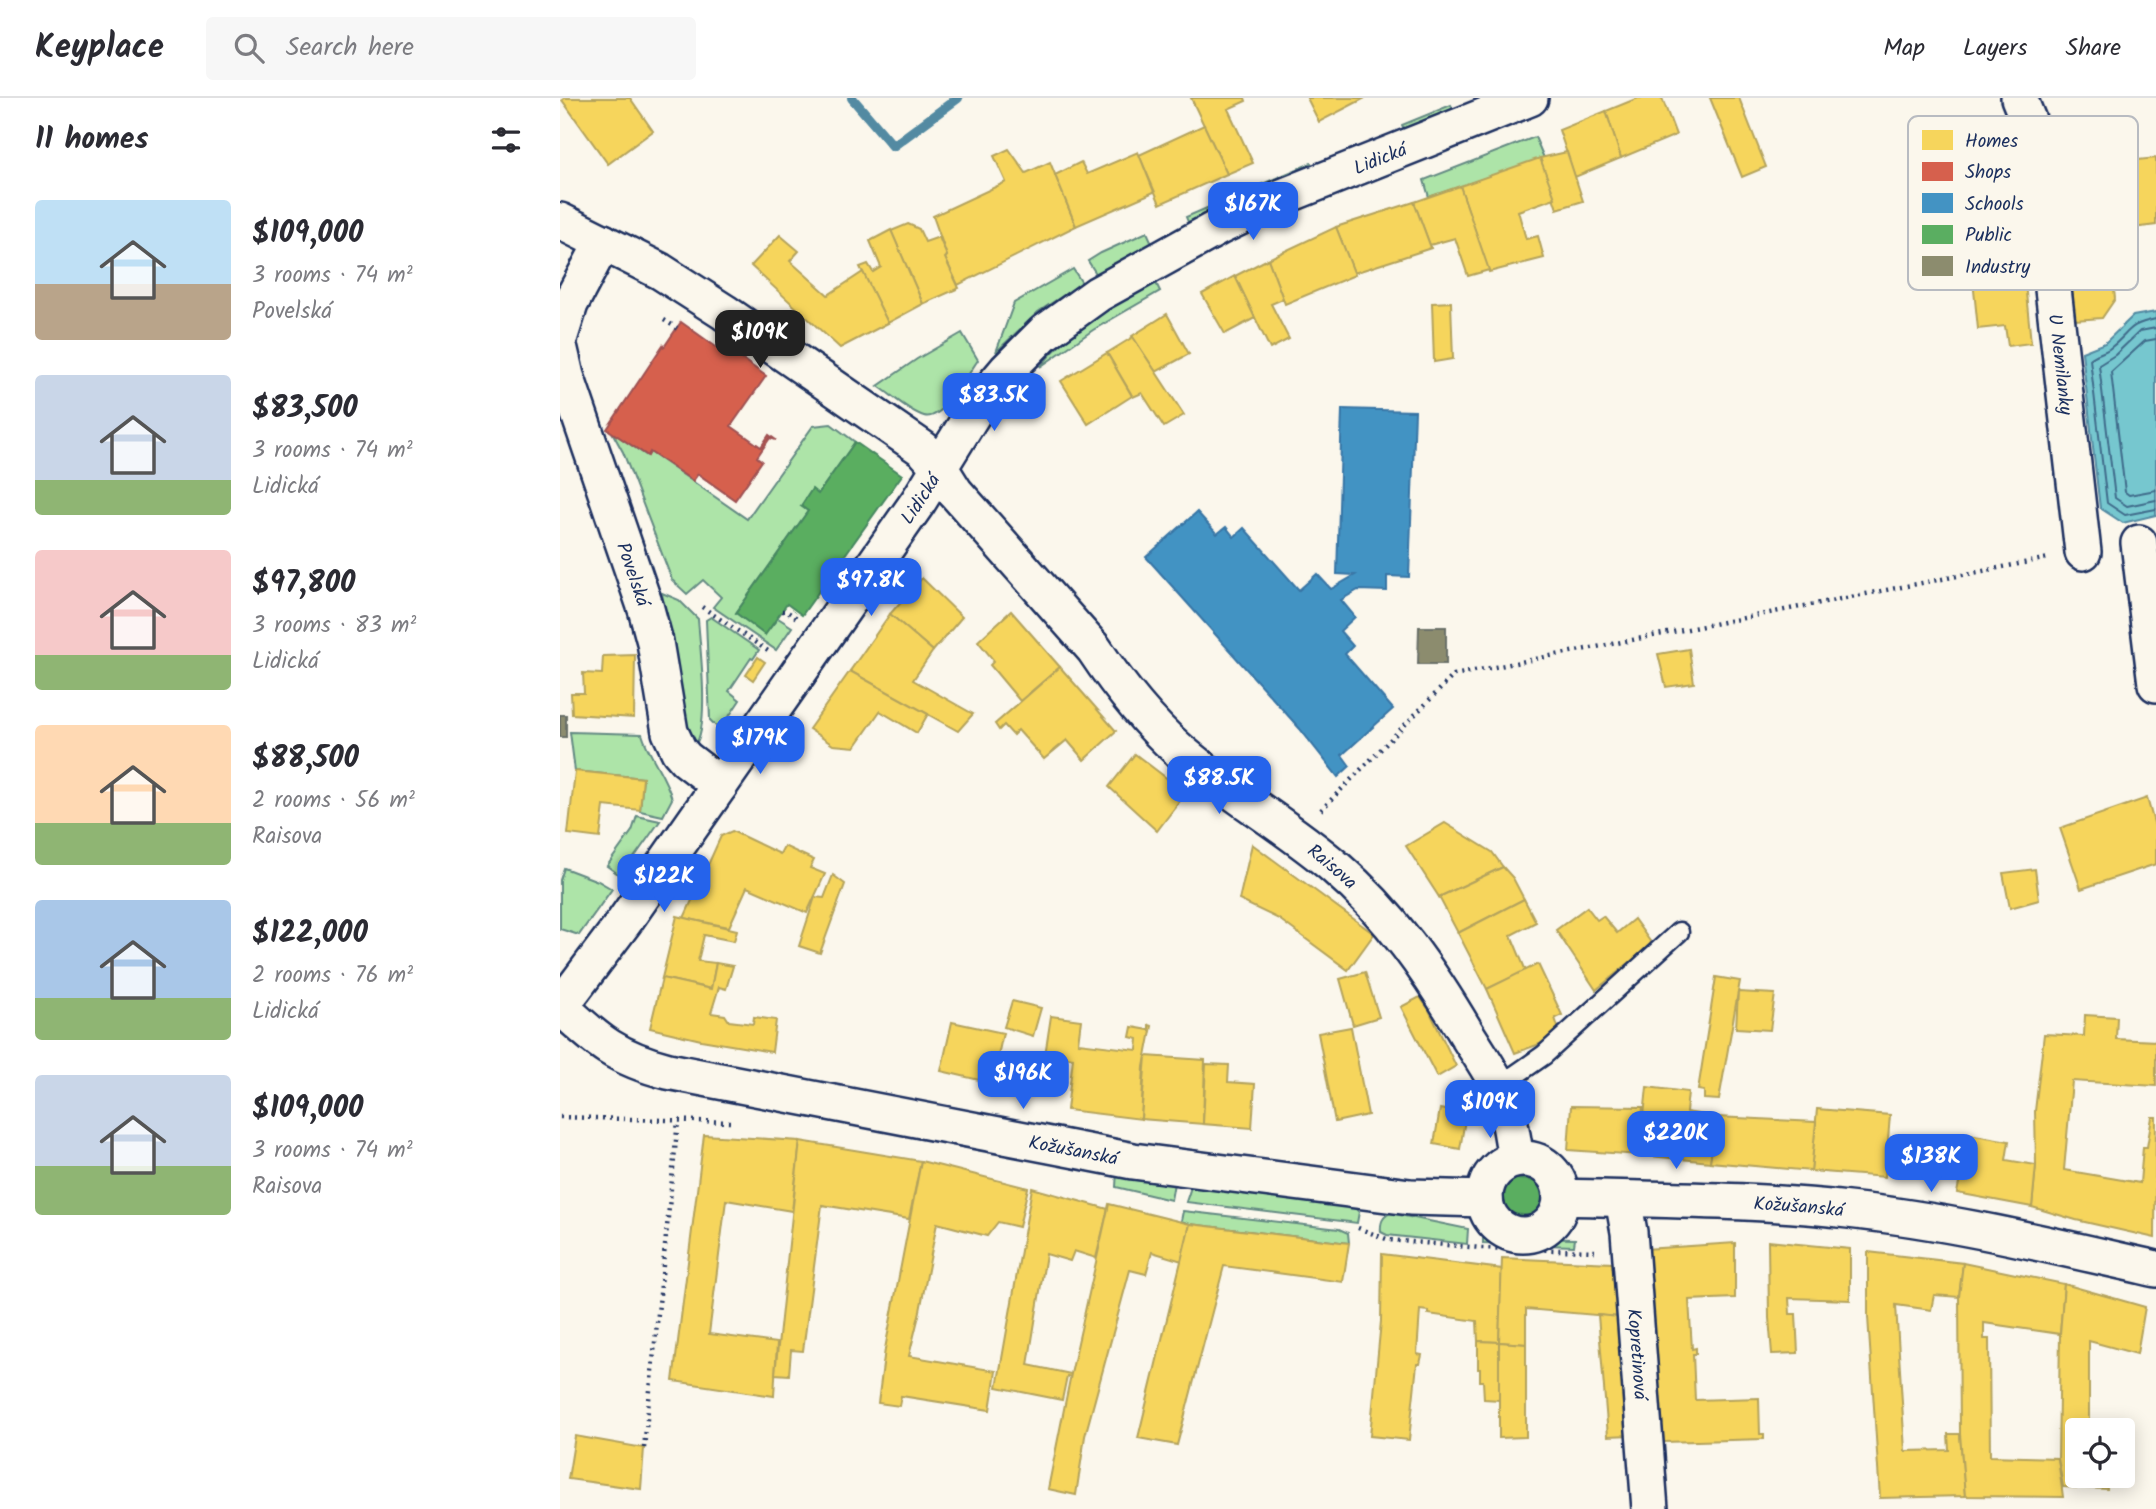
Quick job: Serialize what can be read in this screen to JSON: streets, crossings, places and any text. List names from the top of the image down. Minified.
{"streets":{"street":["Lidická","U Nemilanky","Povelská","Raisova","Kožušanská","Kopretinová"]},"crossings":[["Lidická","Povelská"],["Lidická","Raisova"],["Lidická","Kožušanská"],["Raisova","Kožušanská"],["Kožušanská","Kopretinová"]],"legend":["Homes","Shops","Schools","Public","Industry"],"page":{"header":"Keyplace","search":"Search here","nav":["Map","Layers","Share"],"heading":"11 homes","list":[{"name":"$109,000","note":"3 rooms · 74 m² · Povelská"},{"name":"$83,500","note":"3 rooms · 74 m² · Lidická"},{"name":"$97,800","note":"3 rooms · 83 m² · Lidická"},{"name":"$88,500","note":"2 rooms · 56 m² · Raisova"},{"name":"$122,000","note":"2 rooms · 76 m² · Lidická"},{"name":"$109,000","note":"3 rooms · 74 m² · Raisova"}],"price":["$167K","$109K","$83.5K","$97.8K","$179K","$88.5K","$122K","$196K","$109K","$220K","$138K"]}}
